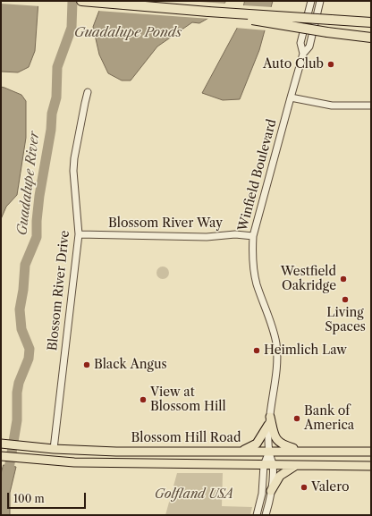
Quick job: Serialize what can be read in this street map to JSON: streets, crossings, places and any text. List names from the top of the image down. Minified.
{"streets":{"main road":["Blossom Hill Road"],"street":["Winfield Boulevard","Blossom River Way","Blossom River Drive"]},"crossings":[["Winfield Boulevard","Blossom River Way"],["Winfield Boulevard","Blossom Hill Road"],["Blossom River Way","Blossom River Drive"],["Blossom River Drive","Blossom Hill Road"]],"water":["Guadalupe Ponds","Guadalupe River"],"parks":["Golfland USA"],"places":["Auto Club","Westfield Oakridge","Living Spaces","Heimlich Law","Black Angus","View at Blossom Hill","Bank of America","Valero"],"scale_bar":"100 m"}
